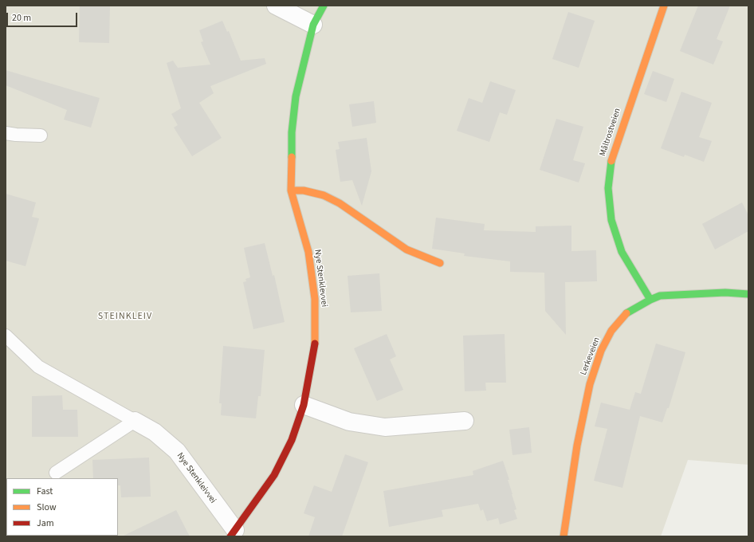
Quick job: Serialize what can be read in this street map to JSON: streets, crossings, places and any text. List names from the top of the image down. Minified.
{"streets":{"street":["Måltrostveien","Nye Stenklevvei","Lerkeveien","Nye Stenkleivvei"]},"crossings":[["Måltrostveien","Lerkeveien"],["Nye Stenklevvei","Nye Stenkleivvei"]],"districts":["STEINKLEIV"],"legend":["Fast","Slow","Jam"],"scale_bar":"20 m"}
